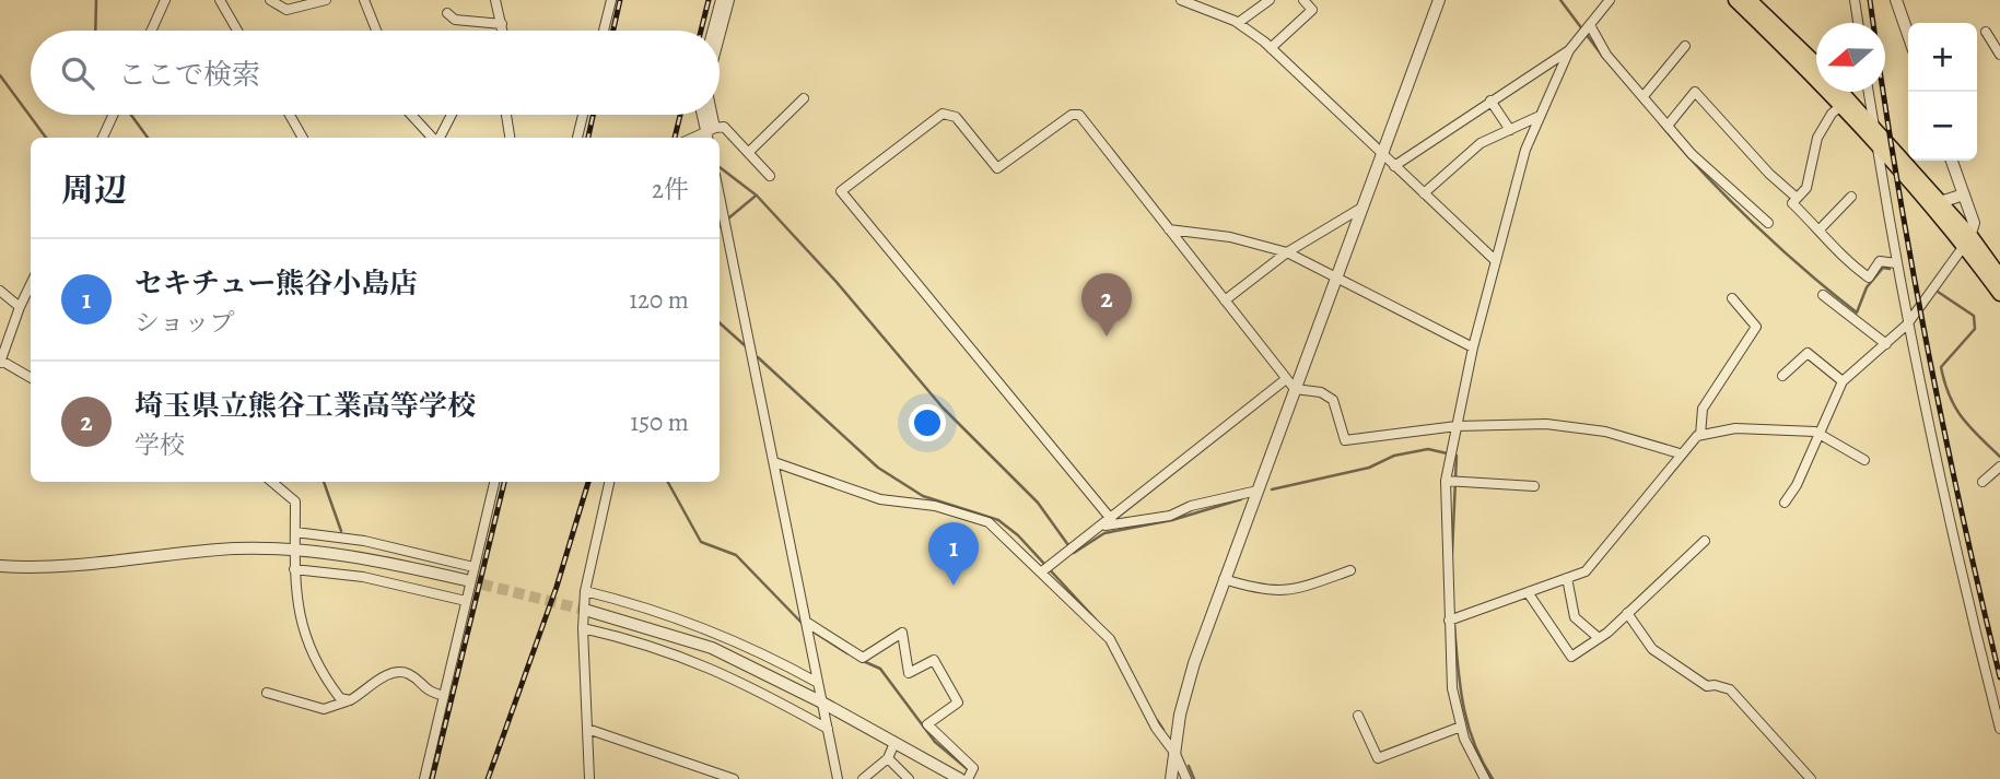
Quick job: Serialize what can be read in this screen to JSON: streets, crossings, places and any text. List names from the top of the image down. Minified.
{"north":"left","page":{"map_buttons":["+","−"],"search":"ここで検索","heading":["周辺","2件"],"list":[{"mark":"1","name":"セキチュー熊谷小島店","note":"ショップ","value":"120 m"},{"mark":"2","name":"埼玉県立熊谷工業高等学校","note":"学校","value":"150 m"}],"pins":["2","1"]}}
